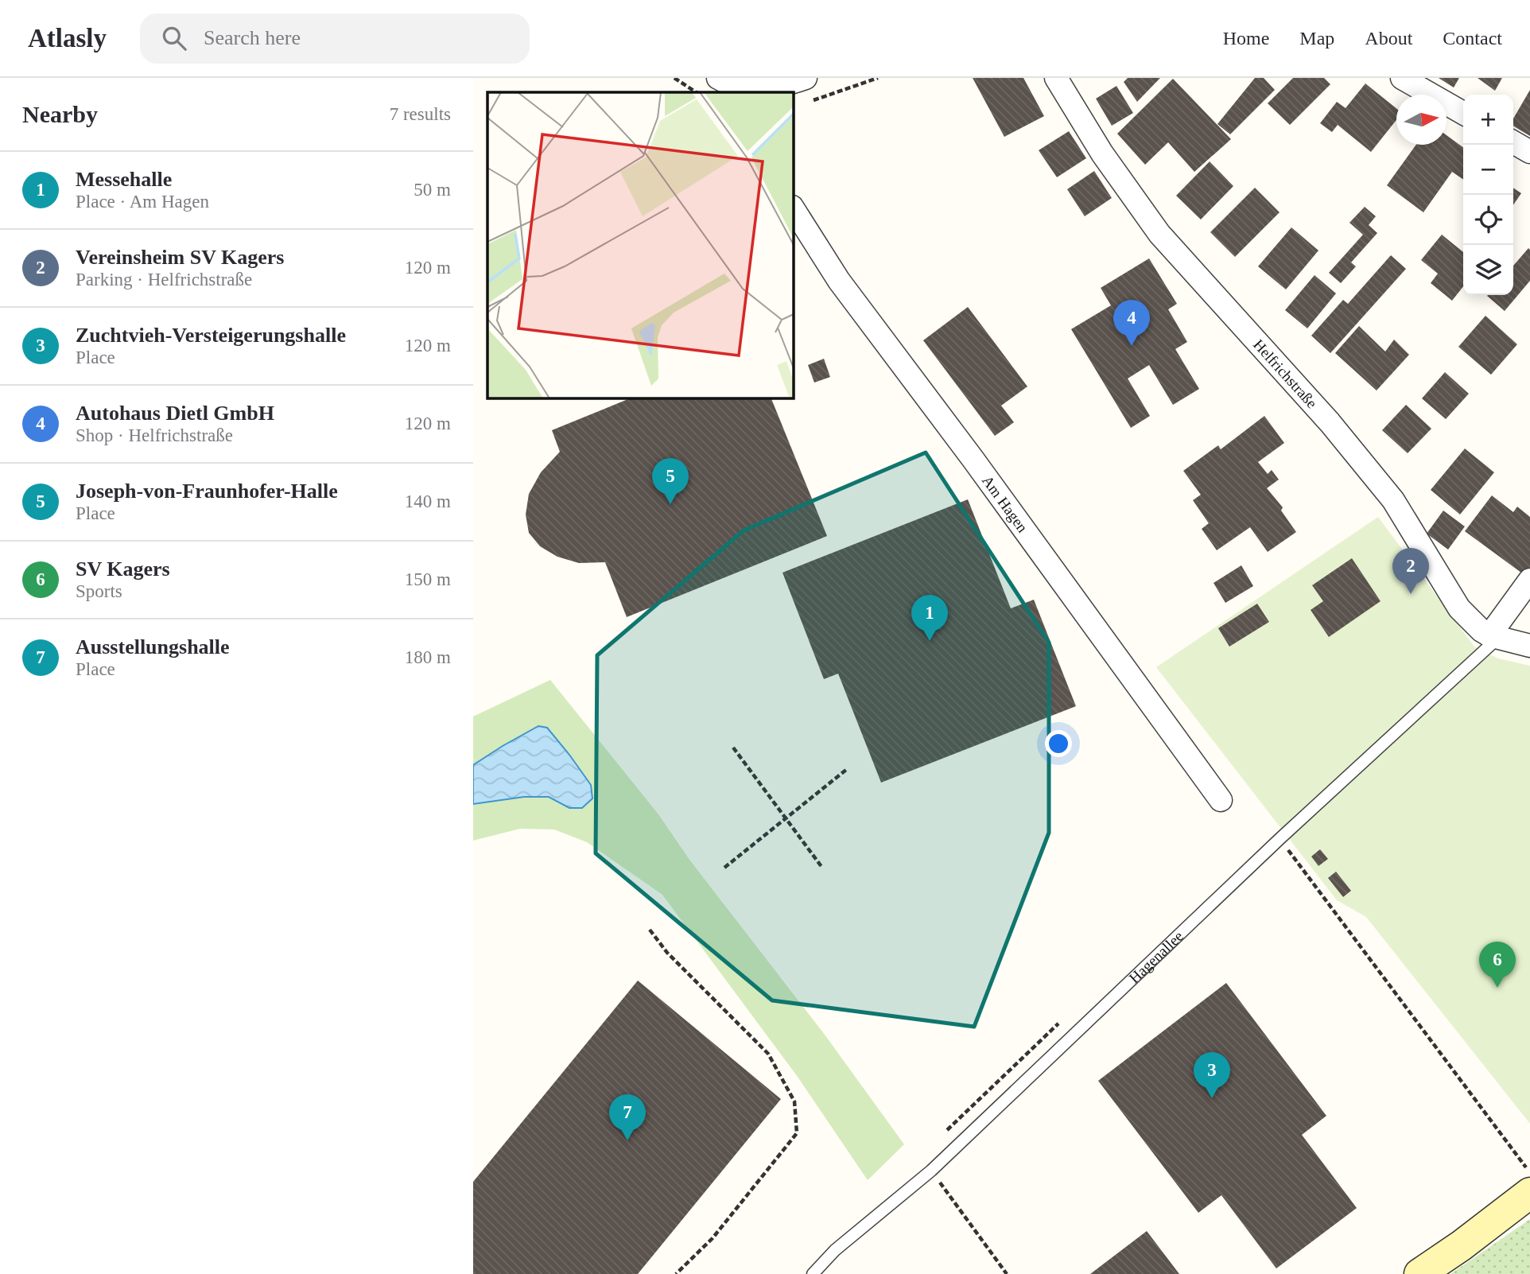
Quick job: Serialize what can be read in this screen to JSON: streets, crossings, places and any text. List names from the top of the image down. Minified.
{"streets":{"street":["Helfrichstraße","Am Hagen","Hagenallee"]},"crossings":[["Helfrichstraße","Hagenallee"]],"north":"right","page":{"header":"Atlasly","search":"Search here","nav":["Home","Map","About","Contact"],"heading":["Nearby","7 results"],"map_buttons":["+","−"],"list":[{"mark":"1","name":"Messehalle","note":"Place · Am Hagen","value":"50 m"},{"mark":"2","name":"Vereinsheim SV Kagers","note":"Parking · Helfrichstraße","value":"120 m"},{"mark":"3","name":"Zuchtvieh-Versteigerungshalle","note":"Place","value":"120 m"},{"mark":"4","name":"Autohaus Dietl GmbH","note":"Shop · Helfrichstraße","value":"120 m"},{"mark":"5","name":"Joseph-von-Fraunhofer-Halle","note":"Place","value":"140 m"},{"mark":"6","name":"SV Kagers","note":"Sports","value":"150 m"},{"mark":"7","name":"Ausstellungshalle","note":"Place","value":"180 m"}],"pins":["4","5","2","1","6","3","7"]}}
